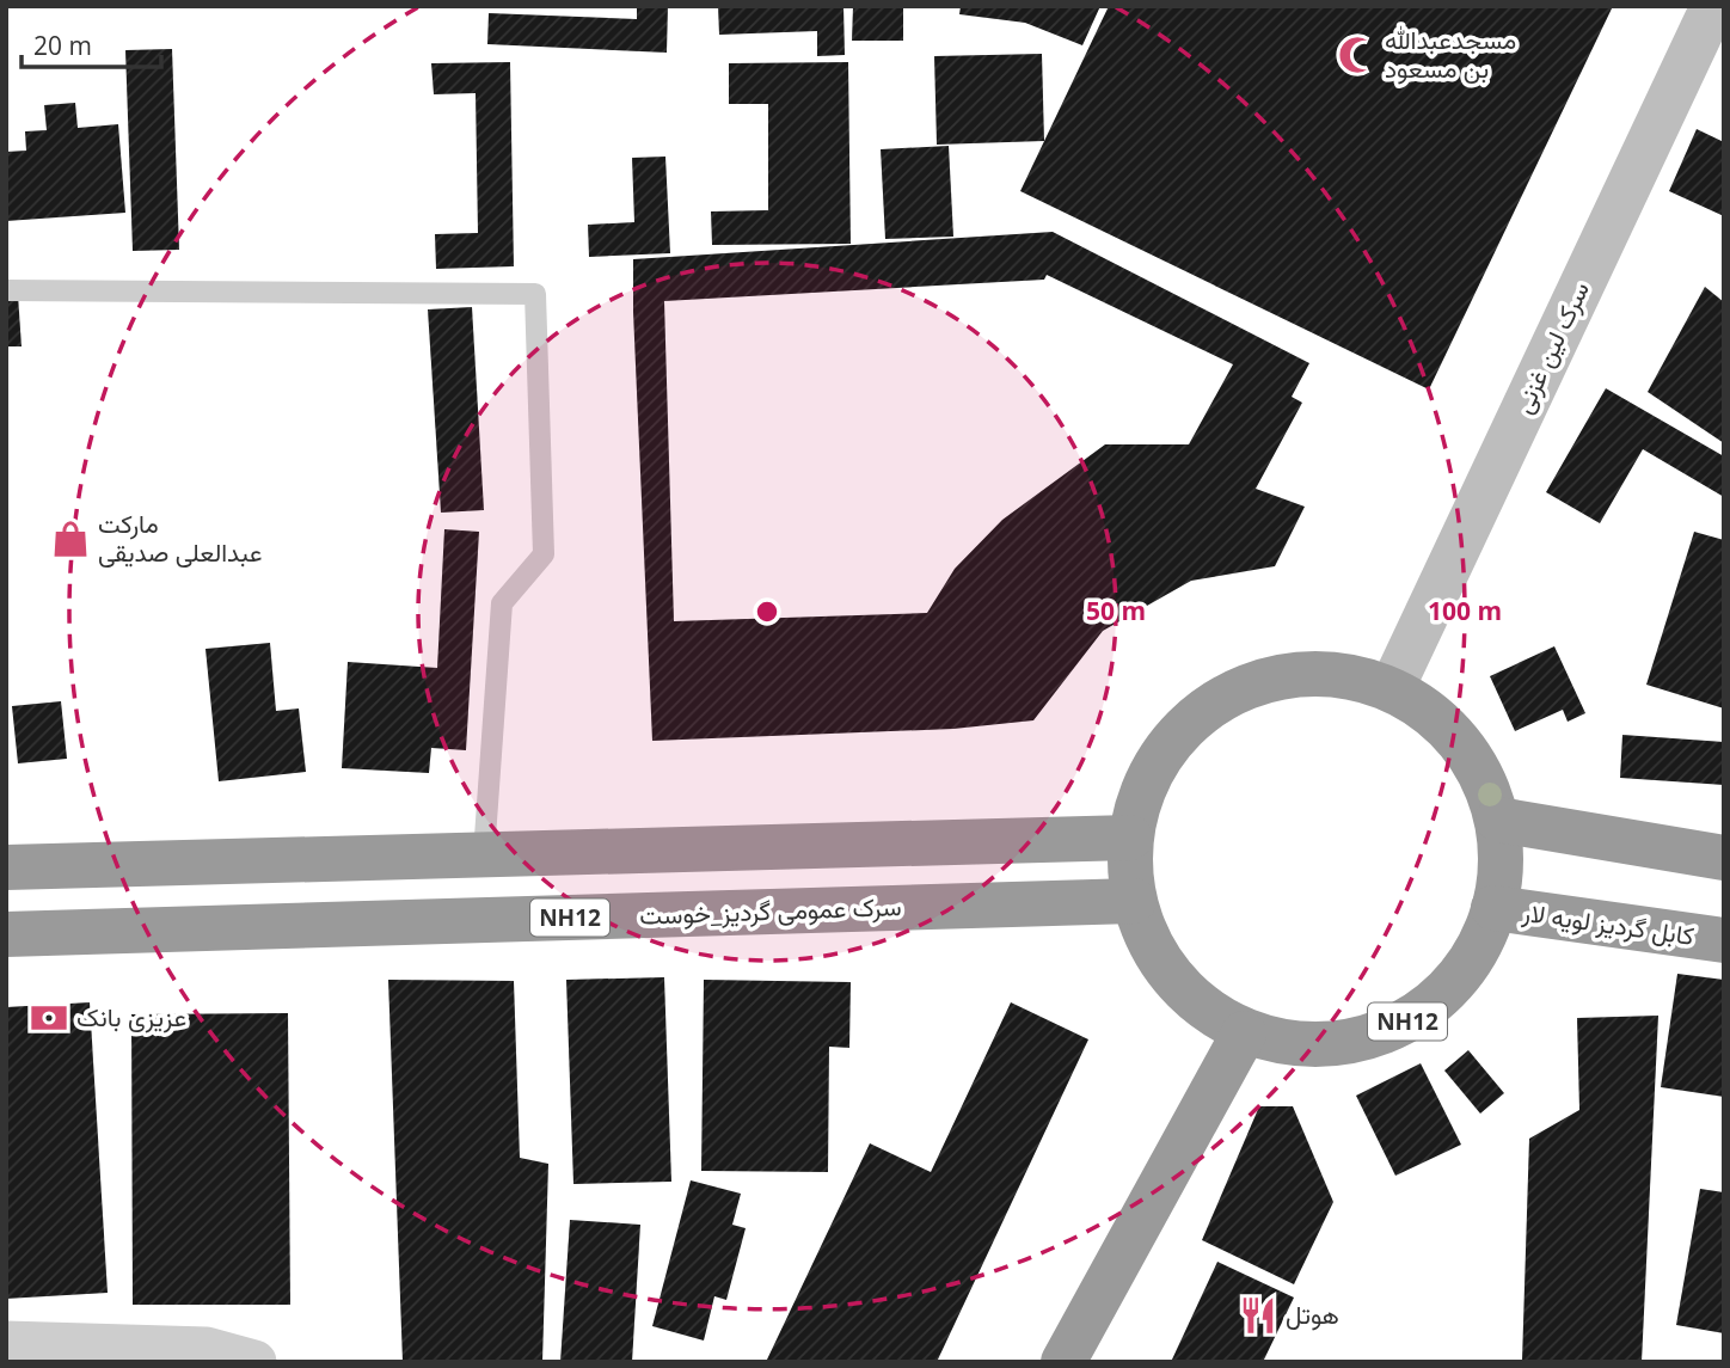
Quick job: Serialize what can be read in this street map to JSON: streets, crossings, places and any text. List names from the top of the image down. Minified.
{"streets":{"highway":["سرک عمومی گردیز_خوست","NH12","کابل گردیز لویه لار"],"main road":["سرک لین غزنی"]},"crossings":[["سرک لین غزنی","NH12"],["سرک عمومی گردیز_خوست","NH12"],["NH12","کابل گردیز لویه لار"]],"places":{"mosque":["مسجدعبدالله بن مسعود"],"shop":["مارکت عبدالعلی صدیقی"],"bank":["عزیزی بانک"],"restaurant":["هوتل"]},"scale_bar":"20 m","rings":["50 m","100 m"]}
